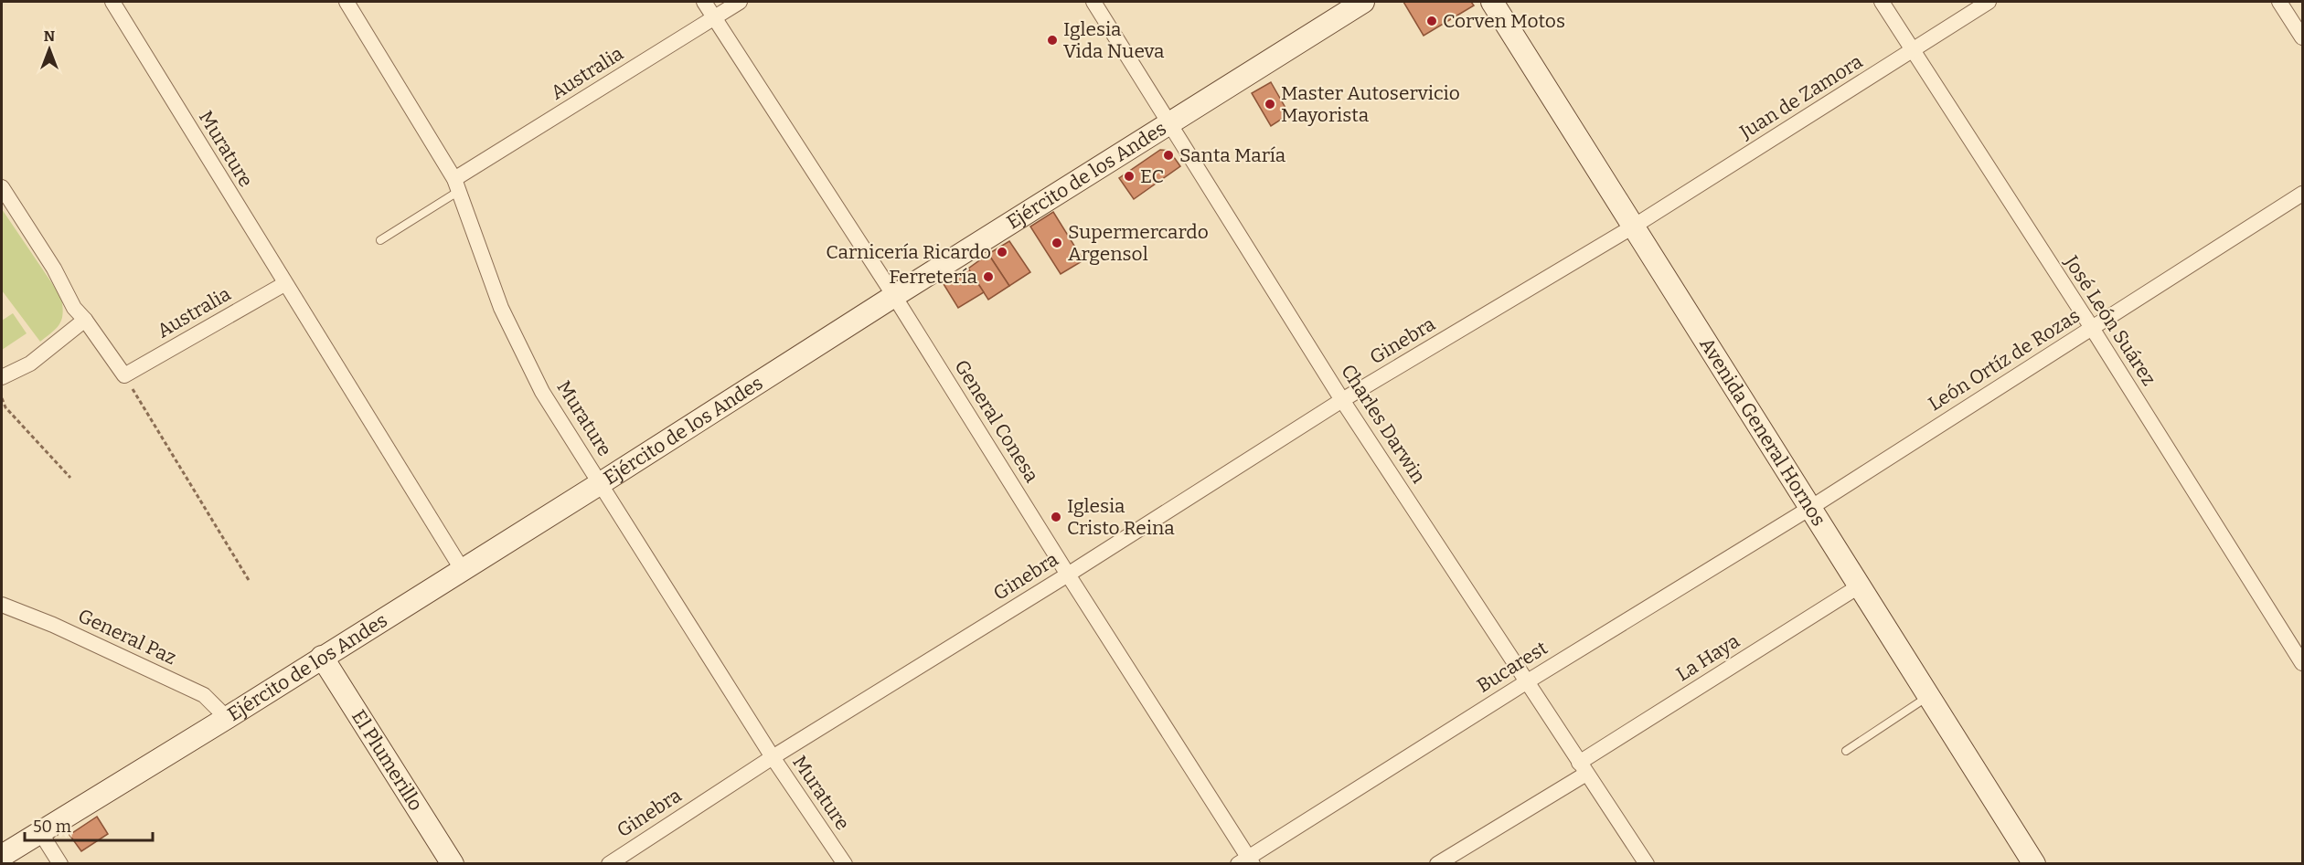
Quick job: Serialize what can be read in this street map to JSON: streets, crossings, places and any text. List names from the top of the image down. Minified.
{"streets":{"main road":["Ejército de los Andes","Avenida General Hornos","El Plumerillo"],"street":["Australia","Juan de Zamora","Murature","José León Suárez","Ginebra","León Ortíz de Rozas","General Conesa","Charles Darwin","General Paz","La Haya","Bucarest"]},"crossings":[["Australia","Murature"],["Australia","General Conesa"],["Juan de Zamora","José León Suárez"],["Juan de Zamora","Ginebra"],["Juan de Zamora","Avenida General Hornos"],["Murature","Ejército de los Andes"],["Murature","Ginebra"],["Ejército de los Andes","General Conesa"],["Ejército de los Andes","Charles Darwin"],["Ejército de los Andes","General Paz"],["Ejército de los Andes","El Plumerillo"],["José León Suárez","León Ortíz de Rozas"],["Ginebra","General Conesa"],["Ginebra","Charles Darwin"],["Ginebra","Avenida General Hornos"],["León Ortíz de Rozas","Avenida General Hornos"],["León Ortíz de Rozas","Bucarest"],["General Conesa","Bucarest"],["Charles Darwin","La Haya"],["Charles Darwin","Bucarest"],["Avenida General Hornos","La Haya"],["Avenida General Hornos","Bucarest"]],"places":["Corven Motos","Iglesia Vida Nueva","Master Autoservicio Mayorista","Santa María","EC","Supermercardo Argensol","Carnicería Ricardo","Ferretería","Iglesia Cristo Reina"],"scale_bar":"50 m","north":"top"}
